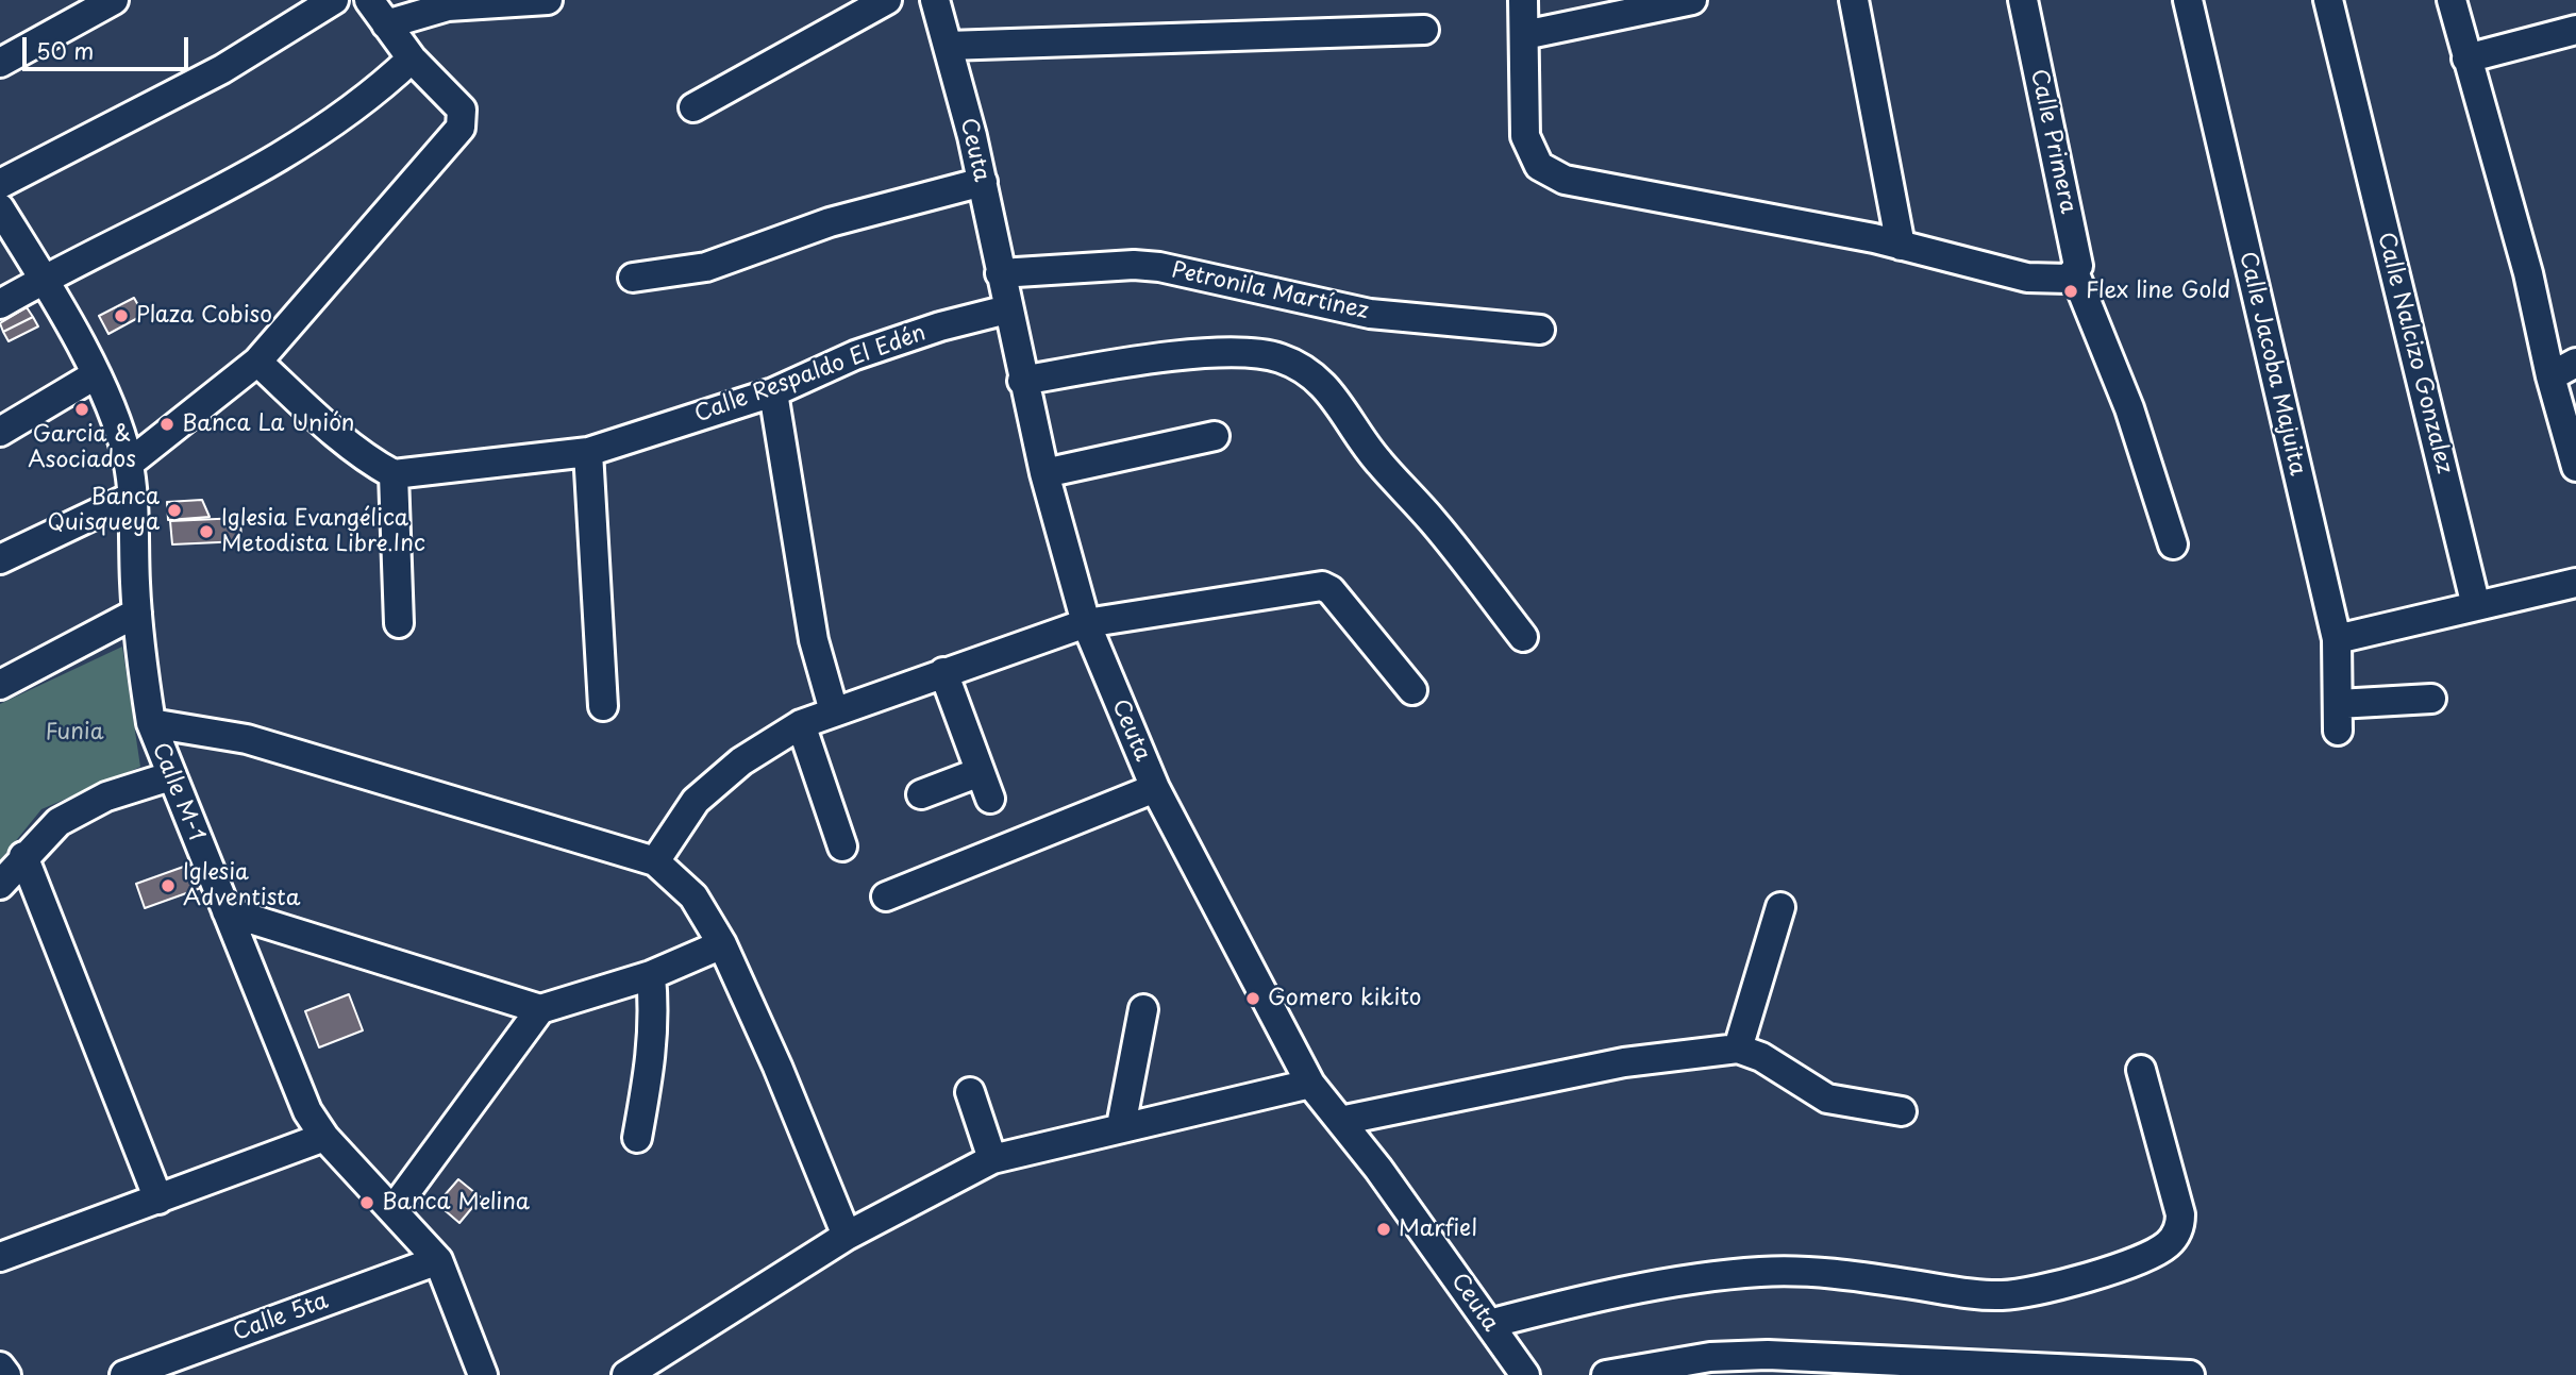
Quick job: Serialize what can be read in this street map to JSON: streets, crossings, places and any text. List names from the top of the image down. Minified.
{"streets":{"street":["Calle Primera","Ceuta","Petronila Martínez","Calle Nalcizo Gonzalez","Calle Jacoba Majuita","Calle Respaldo El Edén","Calle M-1","Calle 5ta"]},"crossings":[["Ceuta","Petronila Martínez"],["Ceuta","Calle Respaldo El Edén"],["Calle M-1","Calle 5ta"]],"parks":["Funia"],"places":["Flex line Gold","Plaza Cobiso","Garcia & Asociados","Banca La Unión","Banca Quisqueya","Iglesia Evangélica Metodista Libre.Inc","Iglesia Adventista","Gomero kikito","Banca Melina","Marfiel"],"scale_bar":"50 m"}
